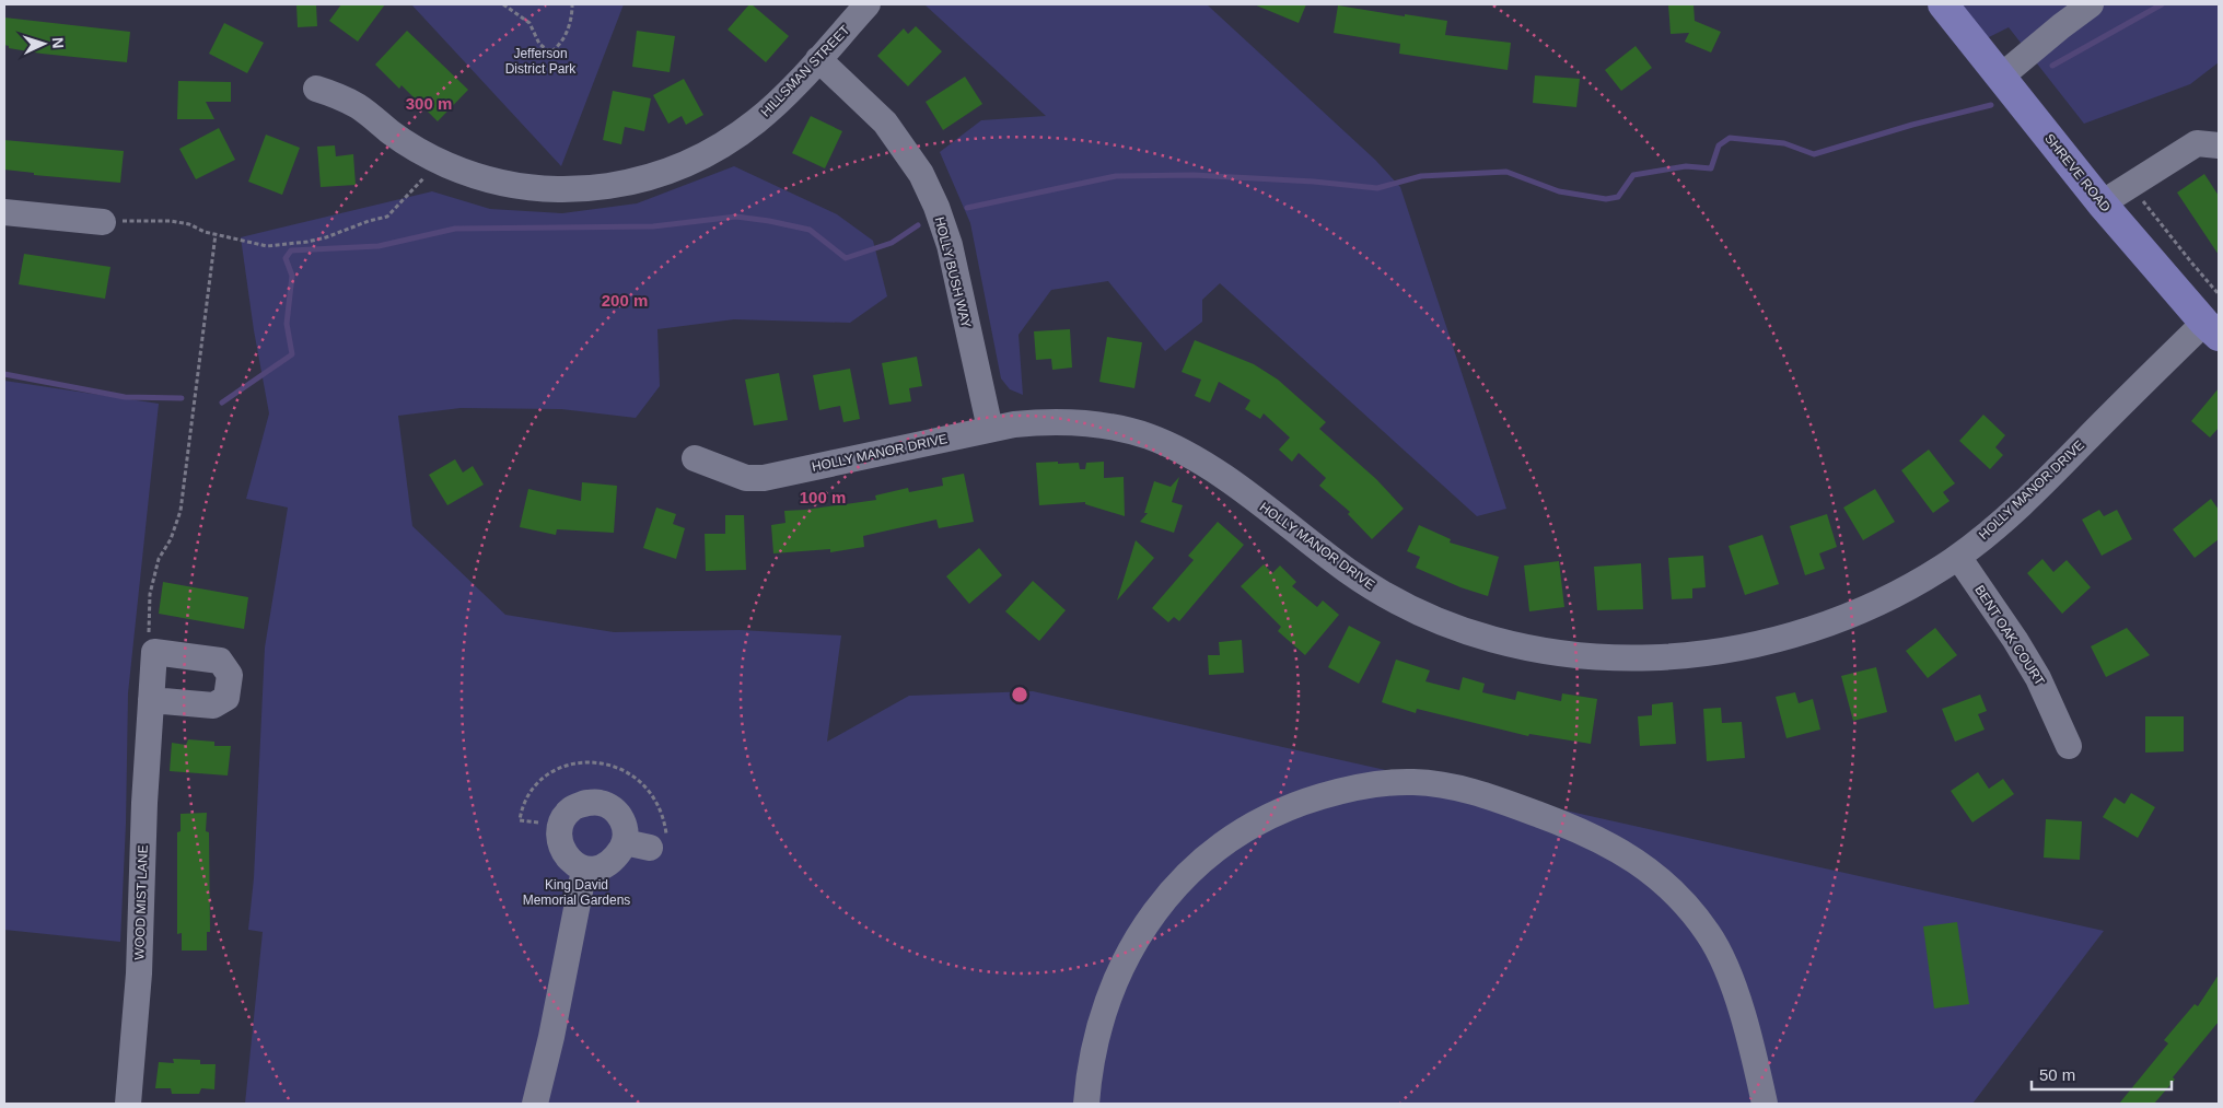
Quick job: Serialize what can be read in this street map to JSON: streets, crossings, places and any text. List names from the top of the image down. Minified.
{"streets":{"main road":["SHREVE ROAD"],"street":["HILLSMAN STREET","HOLLY BUSH WAY","HOLLY MANOR DRIVE","BENT OAK COURT","WOOD MIST LANE"]},"crossings":[["HILLSMAN STREET","HOLLY BUSH WAY"],["SHREVE ROAD","HOLLY MANOR DRIVE"],["HOLLY BUSH WAY","HOLLY MANOR DRIVE"],["HOLLY MANOR DRIVE","BENT OAK COURT"]],"parks":["Jefferson District Park","King David Memorial Gardens"],"scale_bar":"50 m","north":"right","rings":["300 m","200 m","100 m"]}
